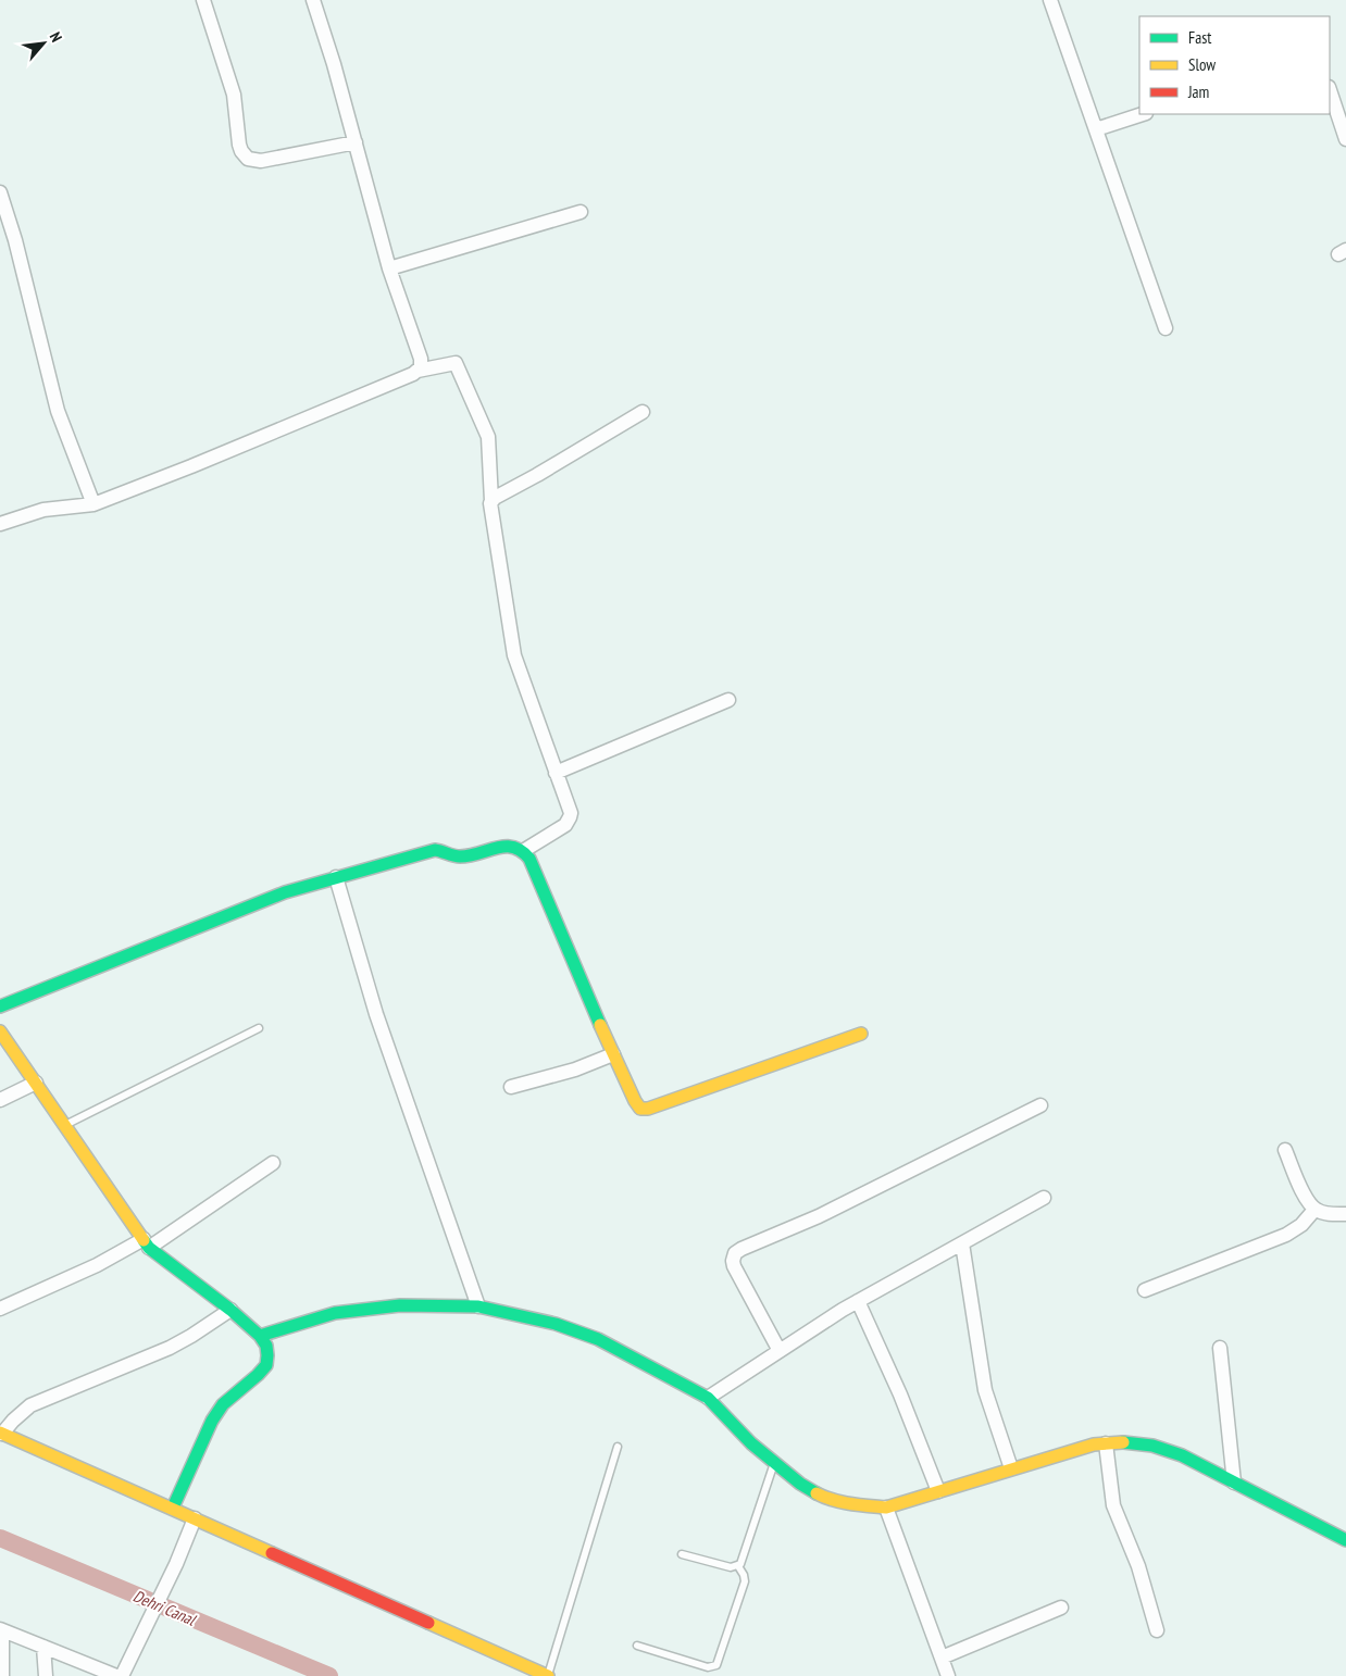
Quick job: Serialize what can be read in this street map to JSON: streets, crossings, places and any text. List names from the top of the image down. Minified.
{"water":["Dehri Canal"],"legend":["Fast","Slow","Jam"],"north":"top right"}
